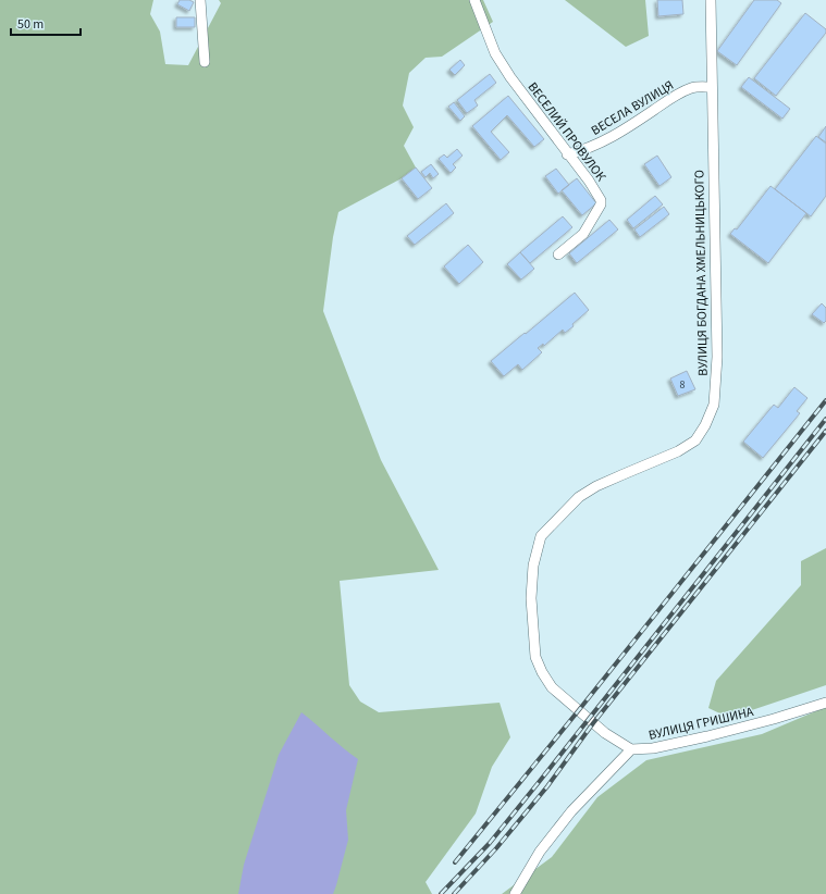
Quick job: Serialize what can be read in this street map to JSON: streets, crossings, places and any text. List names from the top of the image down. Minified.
{"streets":{"street":["ВЕСЕЛА ВУЛИЦЯ","ВЕСЕЛИЙ ПРОВУЛОК","ВУЛИЦЯ БОГДАНА ХМЕЛЬНИЦЬКОГО","ВУЛИЦЯ ГРИШИНА"]},"crossings":[["ВЕСЕЛА ВУЛИЦЯ","ВЕСЕЛИЙ ПРОВУЛОК"],["ВЕСЕЛА ВУЛИЦЯ","ВУЛИЦЯ БОГДАНА ХМЕЛЬНИЦЬКОГО"],["ВУЛИЦЯ БОГДАНА ХМЕЛЬНИЦЬКОГО","ВУЛИЦЯ ГРИШИНА"]],"house_numbers":["8"],"scale_bar":"50 m"}
